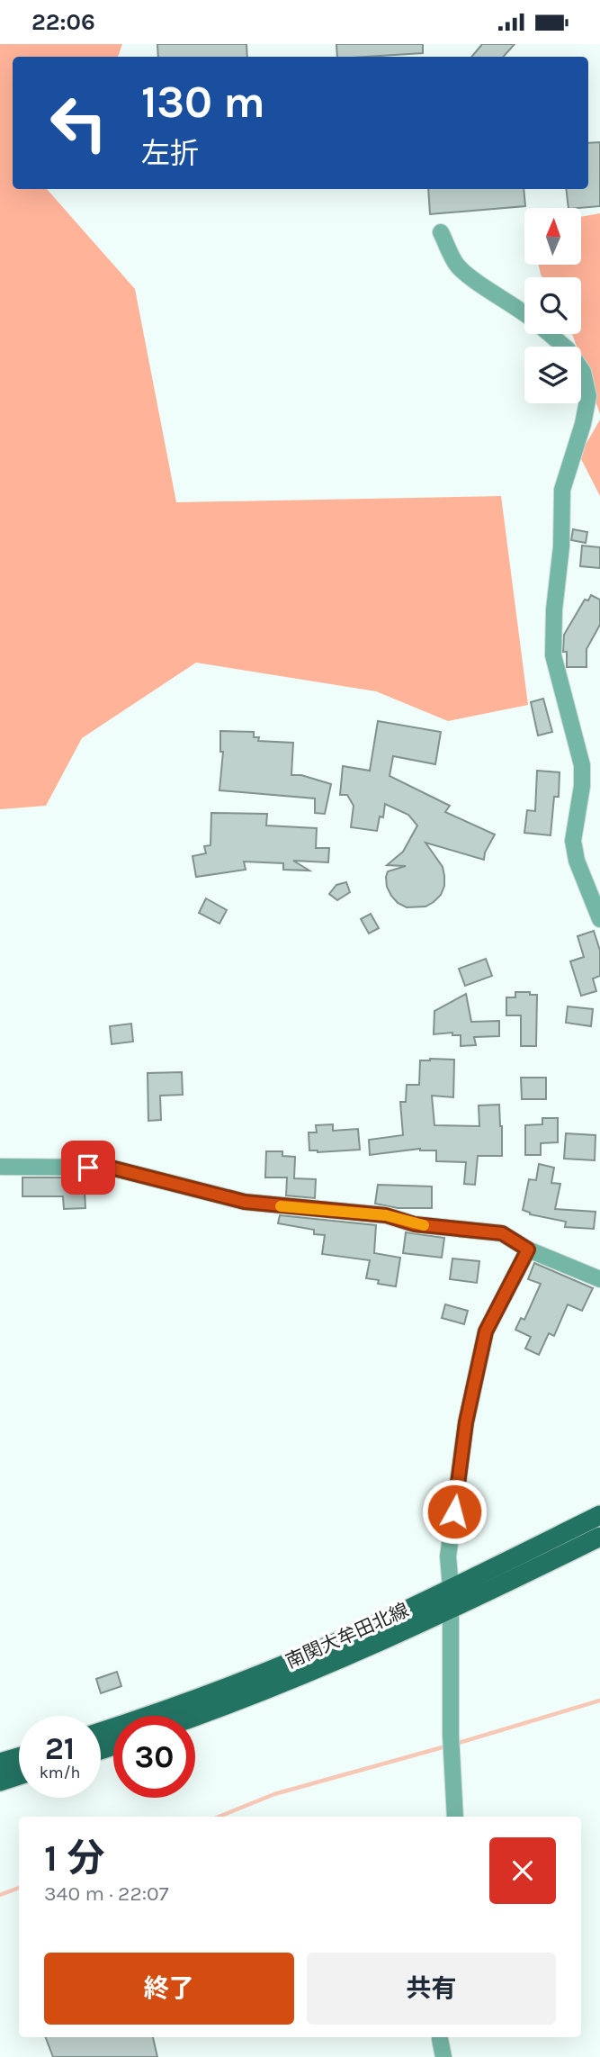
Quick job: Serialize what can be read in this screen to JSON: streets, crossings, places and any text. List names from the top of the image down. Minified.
{"streets":{"main road":["南関大牟田北線"]},"north":"top","page":{"status":"22:06","turn":["130 m","左折"],"speed":"21 km/h","limit":"30","heading":["1 分","340 m · 22:07"],"buttons":["終了","共有"]}}
